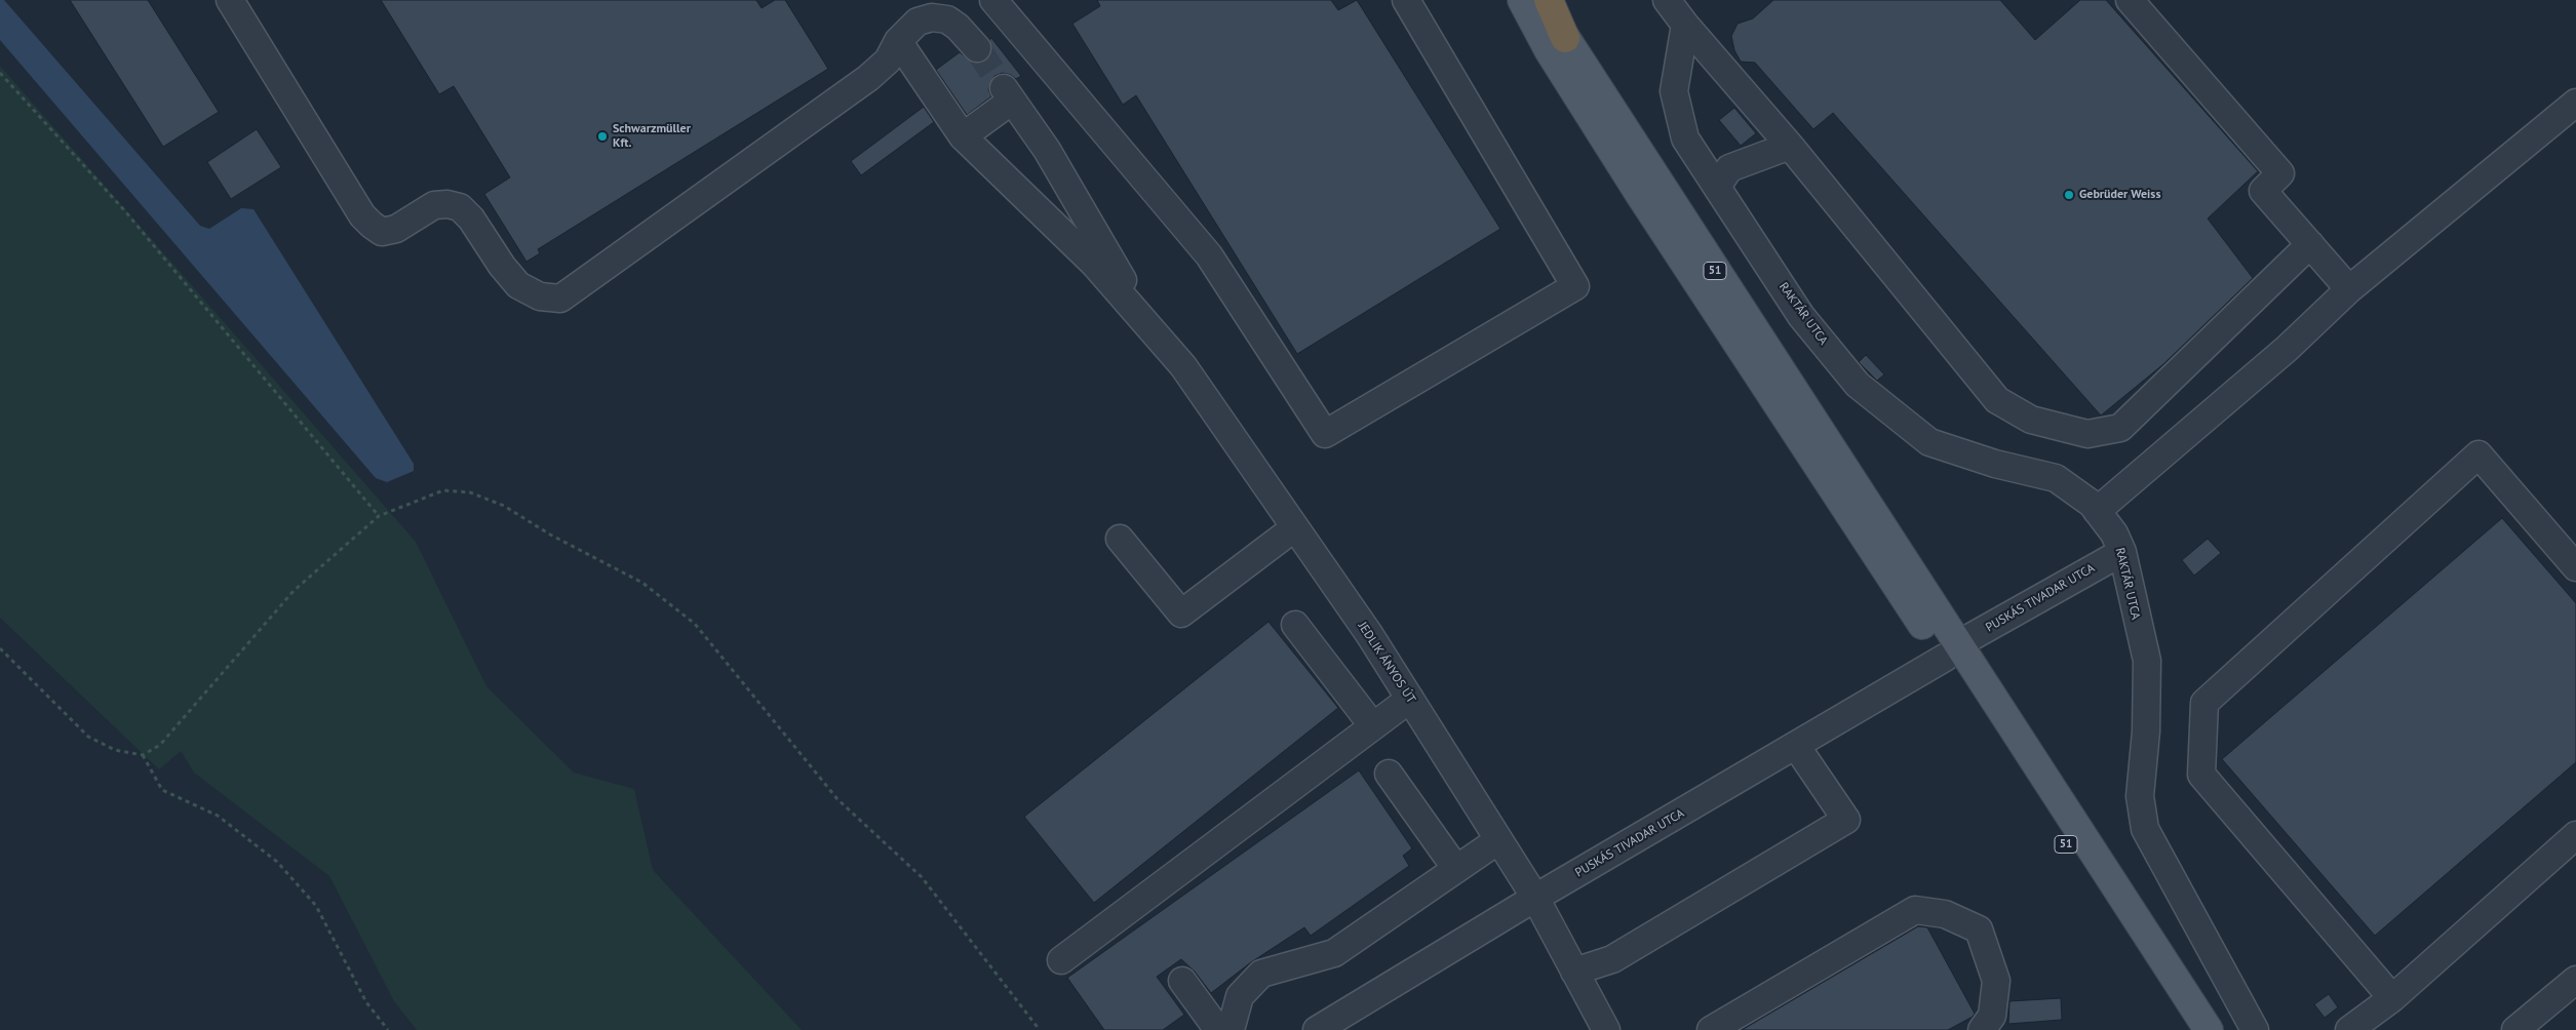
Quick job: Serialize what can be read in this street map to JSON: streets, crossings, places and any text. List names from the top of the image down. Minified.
{"streets":{"main road":["51"],"street":["RAKTÁR UTCA","PUSKÁS TIVADAR UTCA","JEDLIK ÁNYOS ÚT"]},"crossings":[["51","PUSKÁS TIVADAR UTCA"],["RAKTÁR UTCA","PUSKÁS TIVADAR UTCA"],["PUSKÁS TIVADAR UTCA","JEDLIK ÁNYOS ÚT"]],"places":["Schwarzmüller Kft.","Gebrüder Weiss"]}
